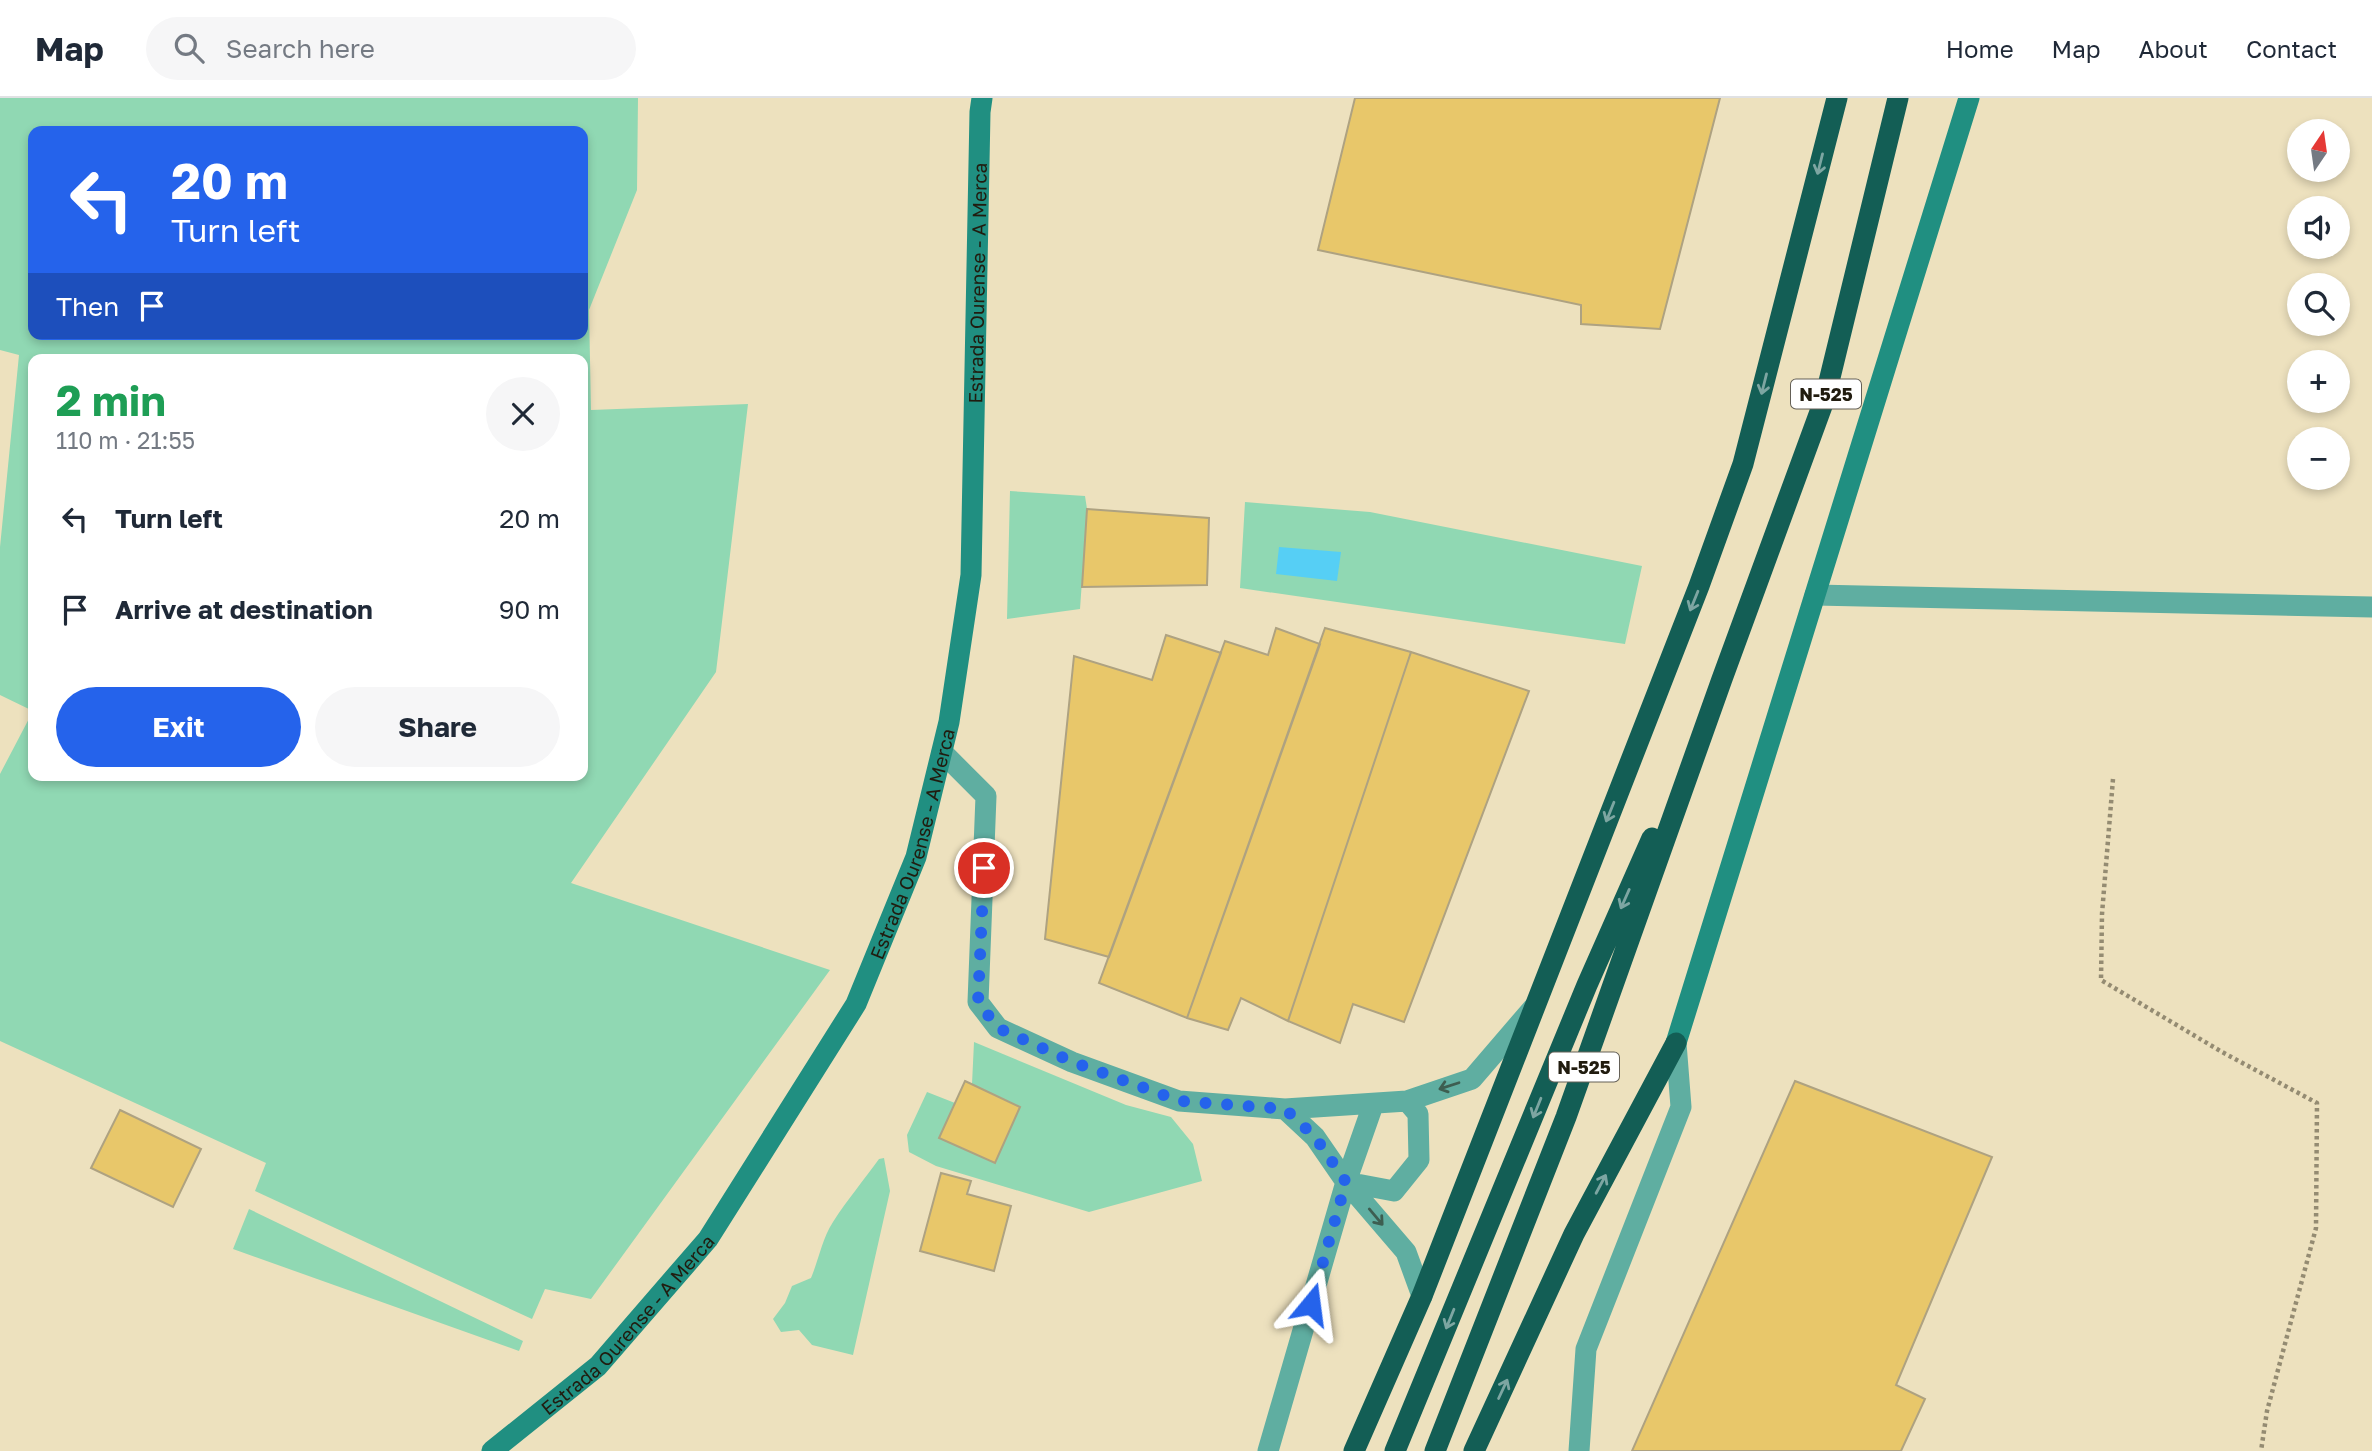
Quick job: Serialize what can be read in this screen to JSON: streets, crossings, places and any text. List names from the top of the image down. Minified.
{"streets":{"highway":["N-525"],"street":["Estrada Ourense - A Merca"]},"north":"top","page":{"header":"Map","search":"Search here","nav":["Home","Map","About","Contact"],"map_buttons":["+","−"],"turn":["20 m","Turn left"],"then":"Then","heading":["2 min","110 m · 21:55"],"list":[{"name":"Turn left","value":"20 m"},{"name":"Arrive at destination","value":"90 m"}],"buttons":["Exit","Share"]}}
